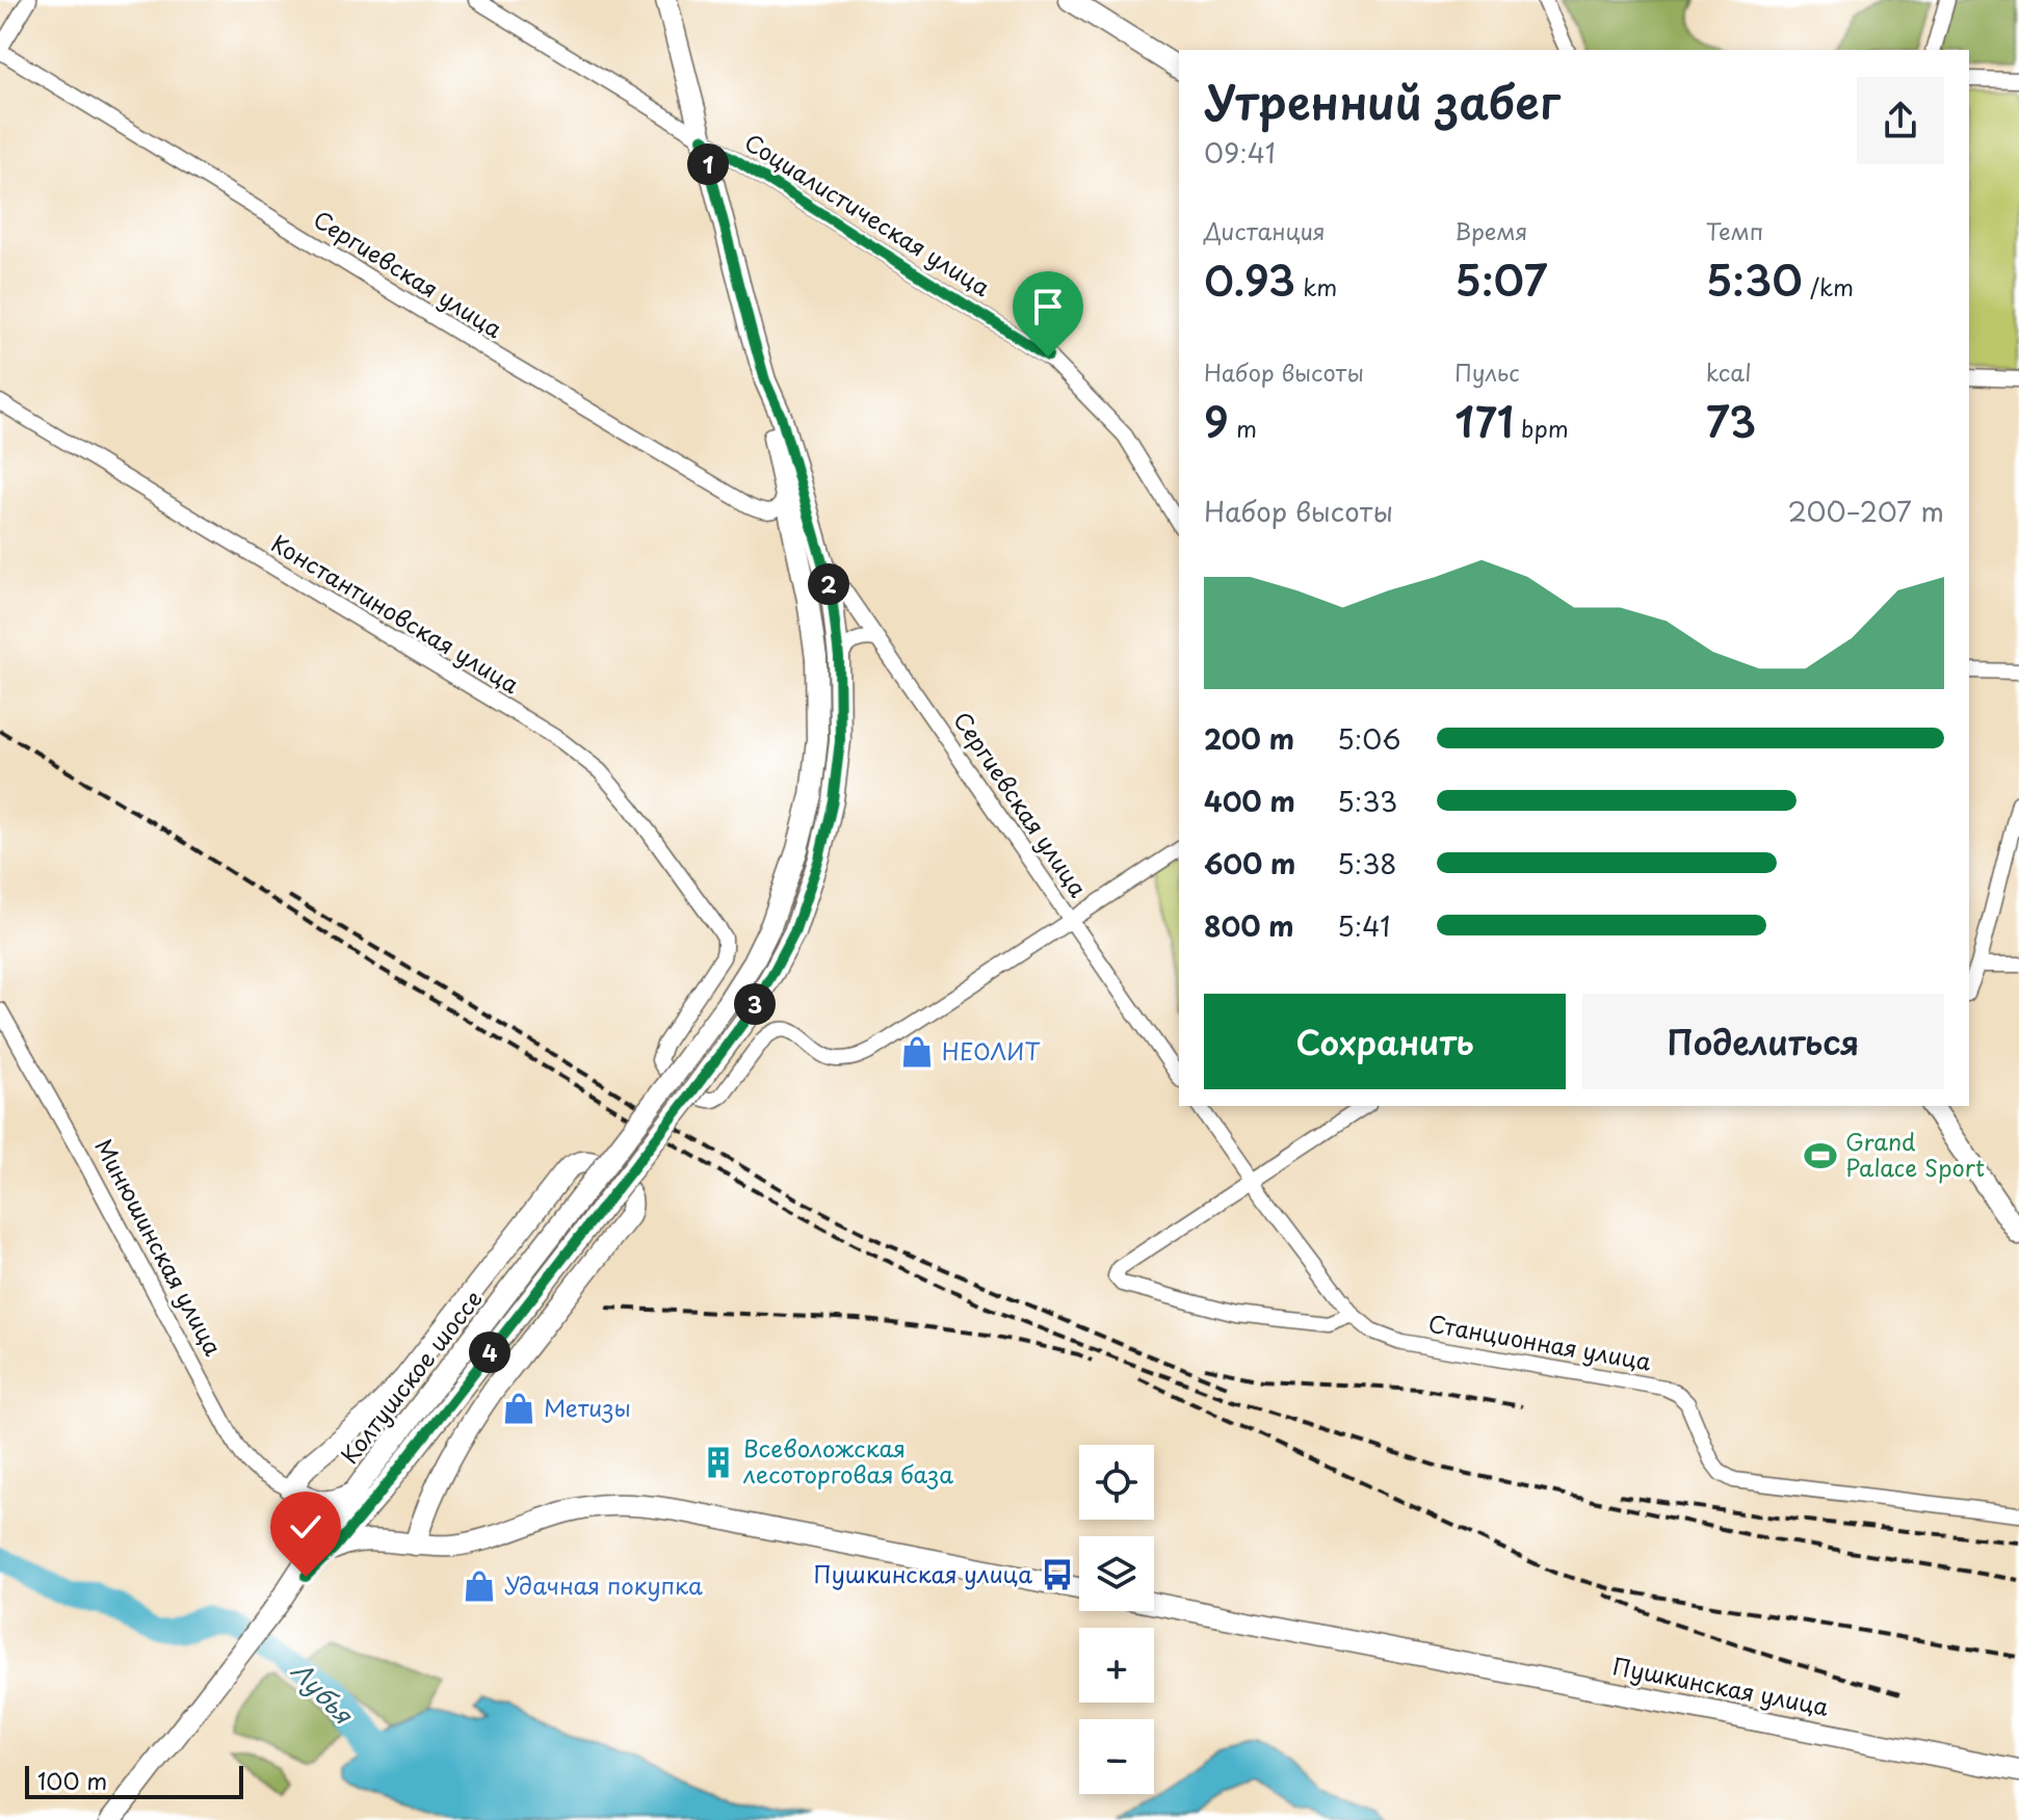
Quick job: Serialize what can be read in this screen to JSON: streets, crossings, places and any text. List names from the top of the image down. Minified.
{"streets":{"main road":["Минюшинская улица","Колтушское шоссе","Пушкинская улица"],"street":["Социалистическая улица","Сергиевская улица","Константиновская улица","Станционная улица"]},"crossings":[["Социалистическая улица","Колтушское шоссе"],["Сергиевская улица","Константиновская улица"],["Сергиевская улица","Колтушское шоссе"],["Минюшинская улица","Колтушское шоссе"]],"water":["Лубья"],"places":{"shop":["НЕОЛИТ","Метизы","Удачная покупка"],"sports":["Grand Palace Sport"],"building":["Всеволожская лесоторговая база"],"bus stop":["Пушкинская улица"]},"scale_bar":"100 m","page":{"heading":["Утренний забег","09:41"],"pins":["1","2","3","4"],"stats":[["Дистанция","0.93 km"],["Время","5:07"],["Темп","5:30 /km"],["Набор высоты","9 m"],["Пульс","171 bpm"],["kcal","73"]],"chart":["Набор высоты","200–207 m"],"list":[{"name":"200 m","note":"5:06"},{"name":"400 m","note":"5:33"},{"name":"600 m","note":"5:38"},{"name":"800 m","note":"5:41"}],"buttons":["Сохранить","Поделиться"],"map_buttons":["+","−"],"scale":"100 m"}}
